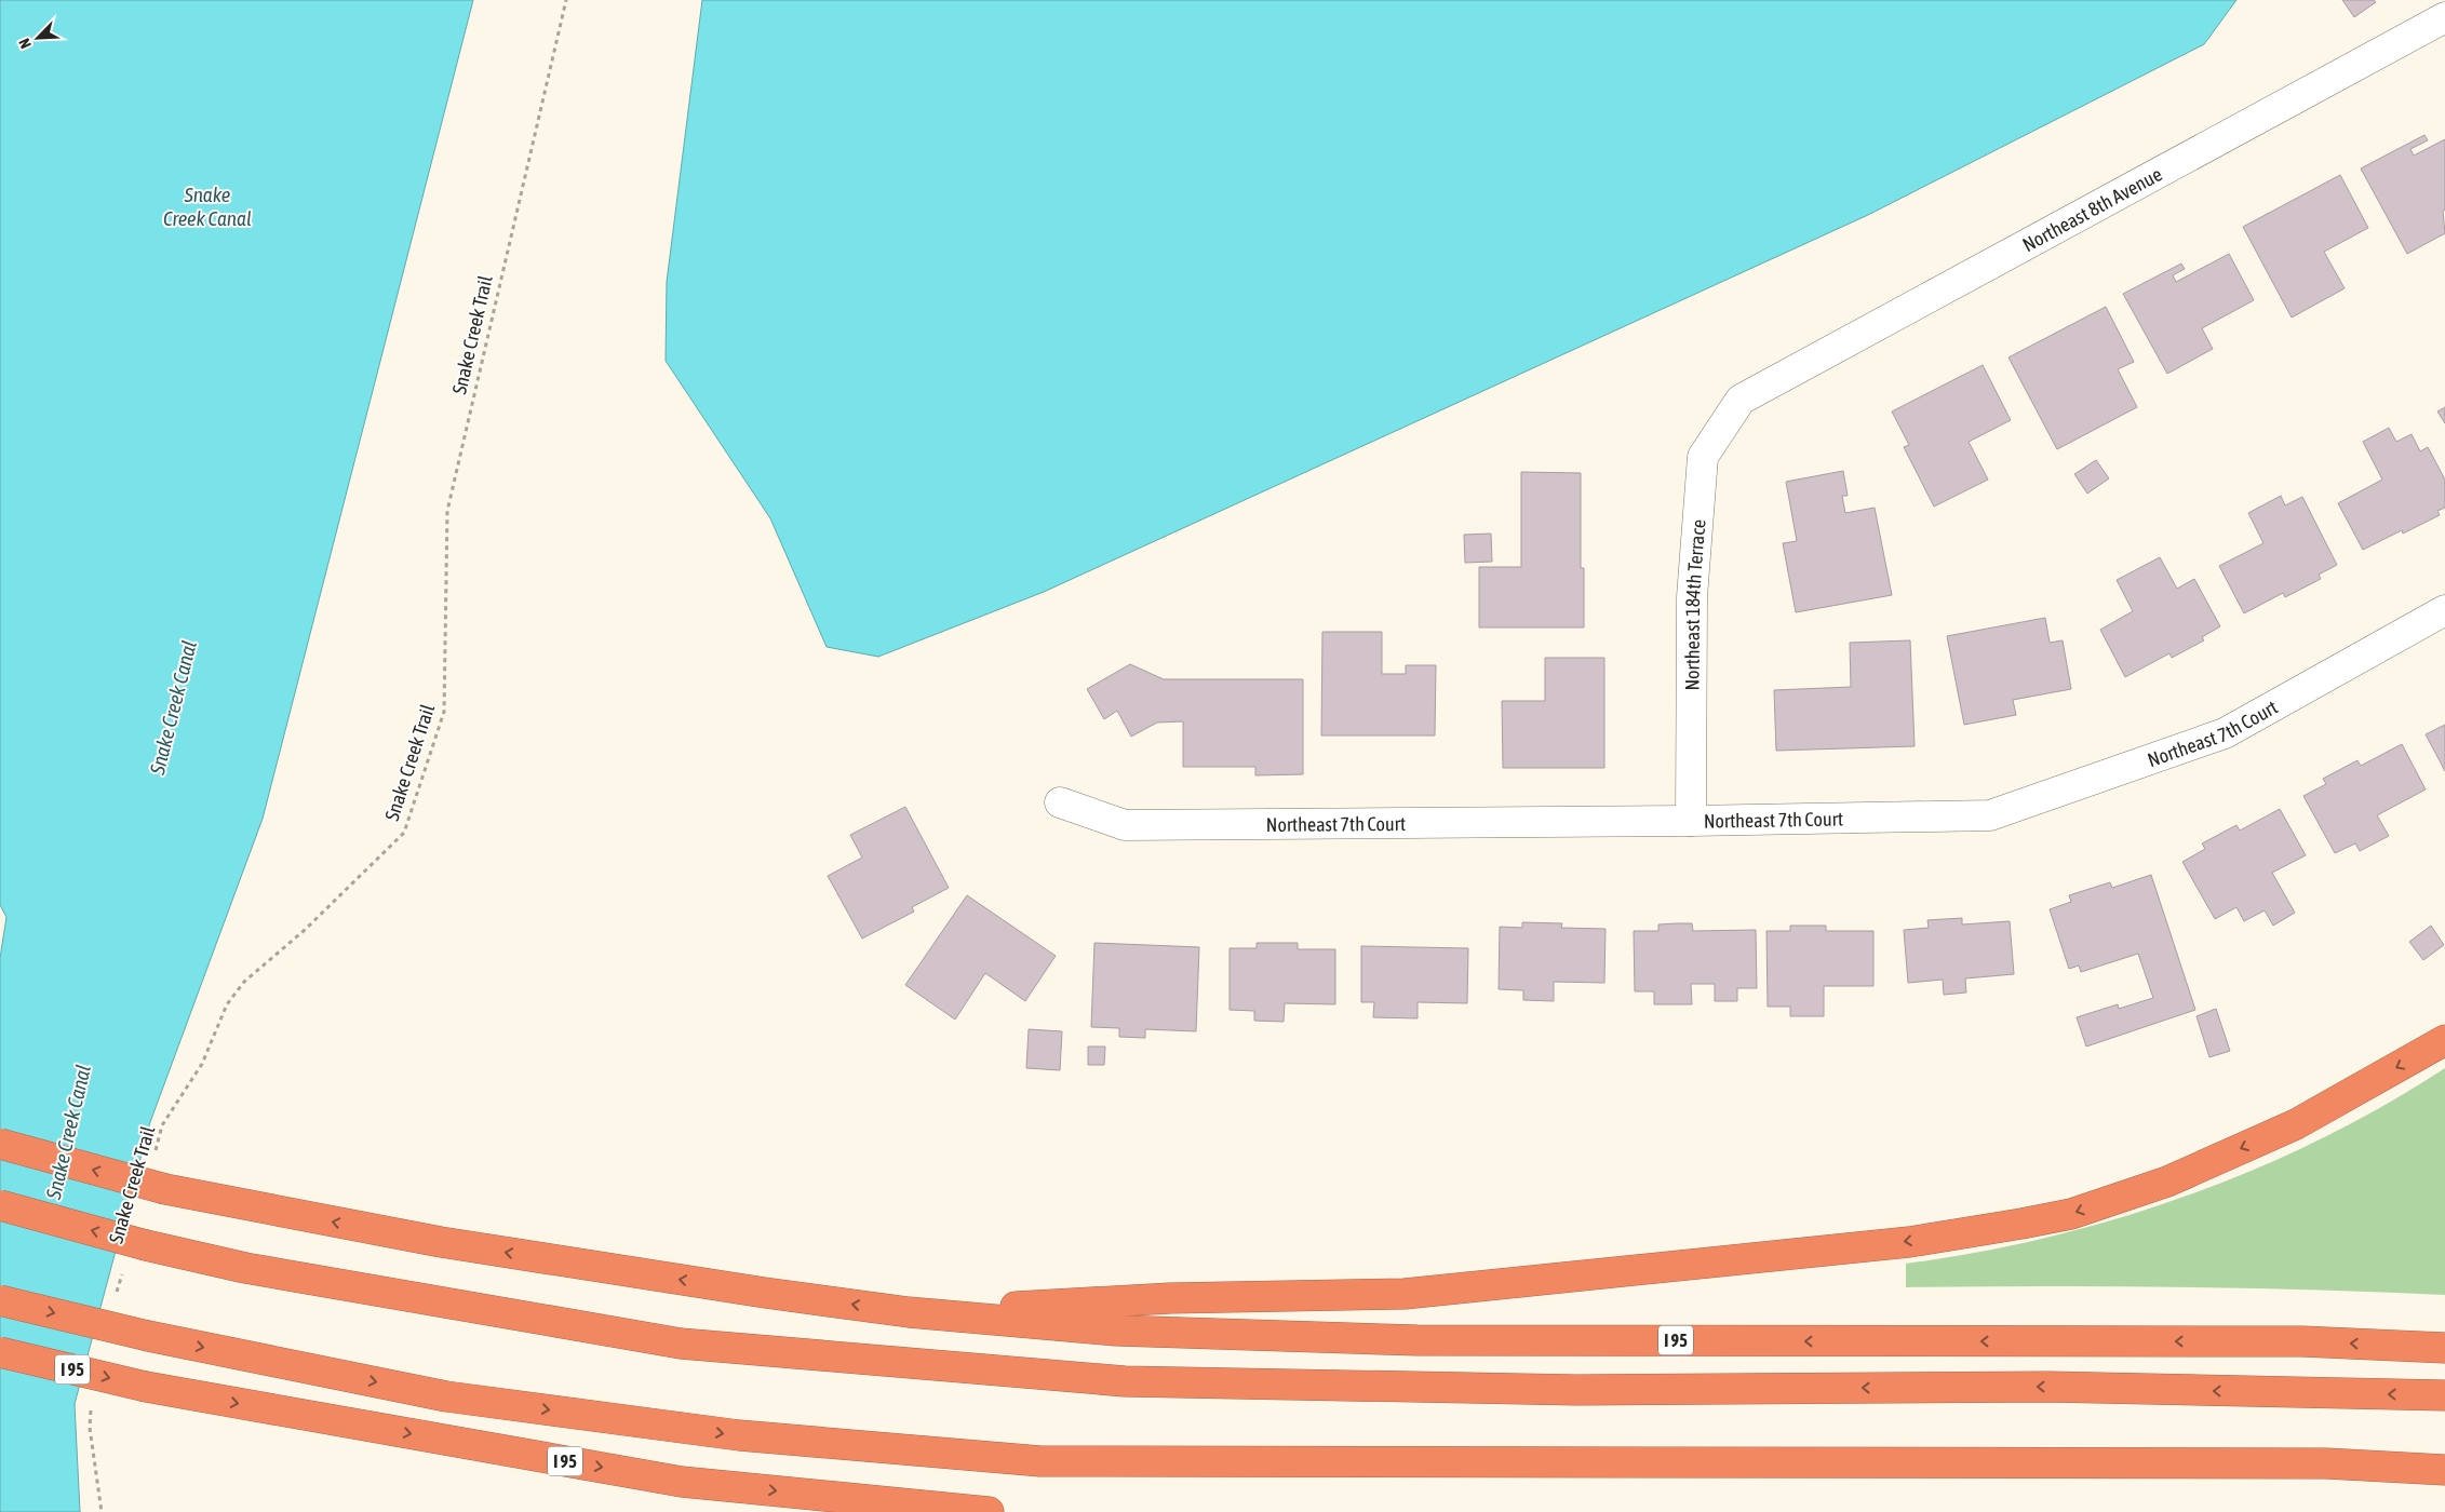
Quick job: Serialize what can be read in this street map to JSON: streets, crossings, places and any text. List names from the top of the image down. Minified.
{"streets":{"highway":["I 95"],"street":["Northeast 8th Avenue","Northeast 184th Terrace","Northeast 7th Court"],"path":["Snake Creek Trail"]},"crossings":[["Northeast 8th Avenue","Northeast 184th Terrace"],["Northeast 184th Terrace","Northeast 7th Court"]],"water":["Snake Creek Canal"],"north":"bottom left"}
